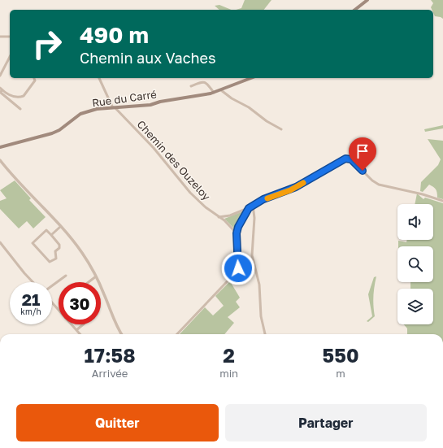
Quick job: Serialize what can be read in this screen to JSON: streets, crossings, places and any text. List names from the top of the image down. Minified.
{"streets":{"main road":["Rue du Carré"],"street":["Chemin des Ouzeloy"]},"crossings":[["Rue du Carré","Chemin des Ouzeloy"]],"page":{"turn":["490 m","Chemin aux Vaches"],"speed":"21 km/h","limit":"30","eta":["17:58","Arrivée","2","min","550","m"],"buttons":["Quitter","Partager"]}}
